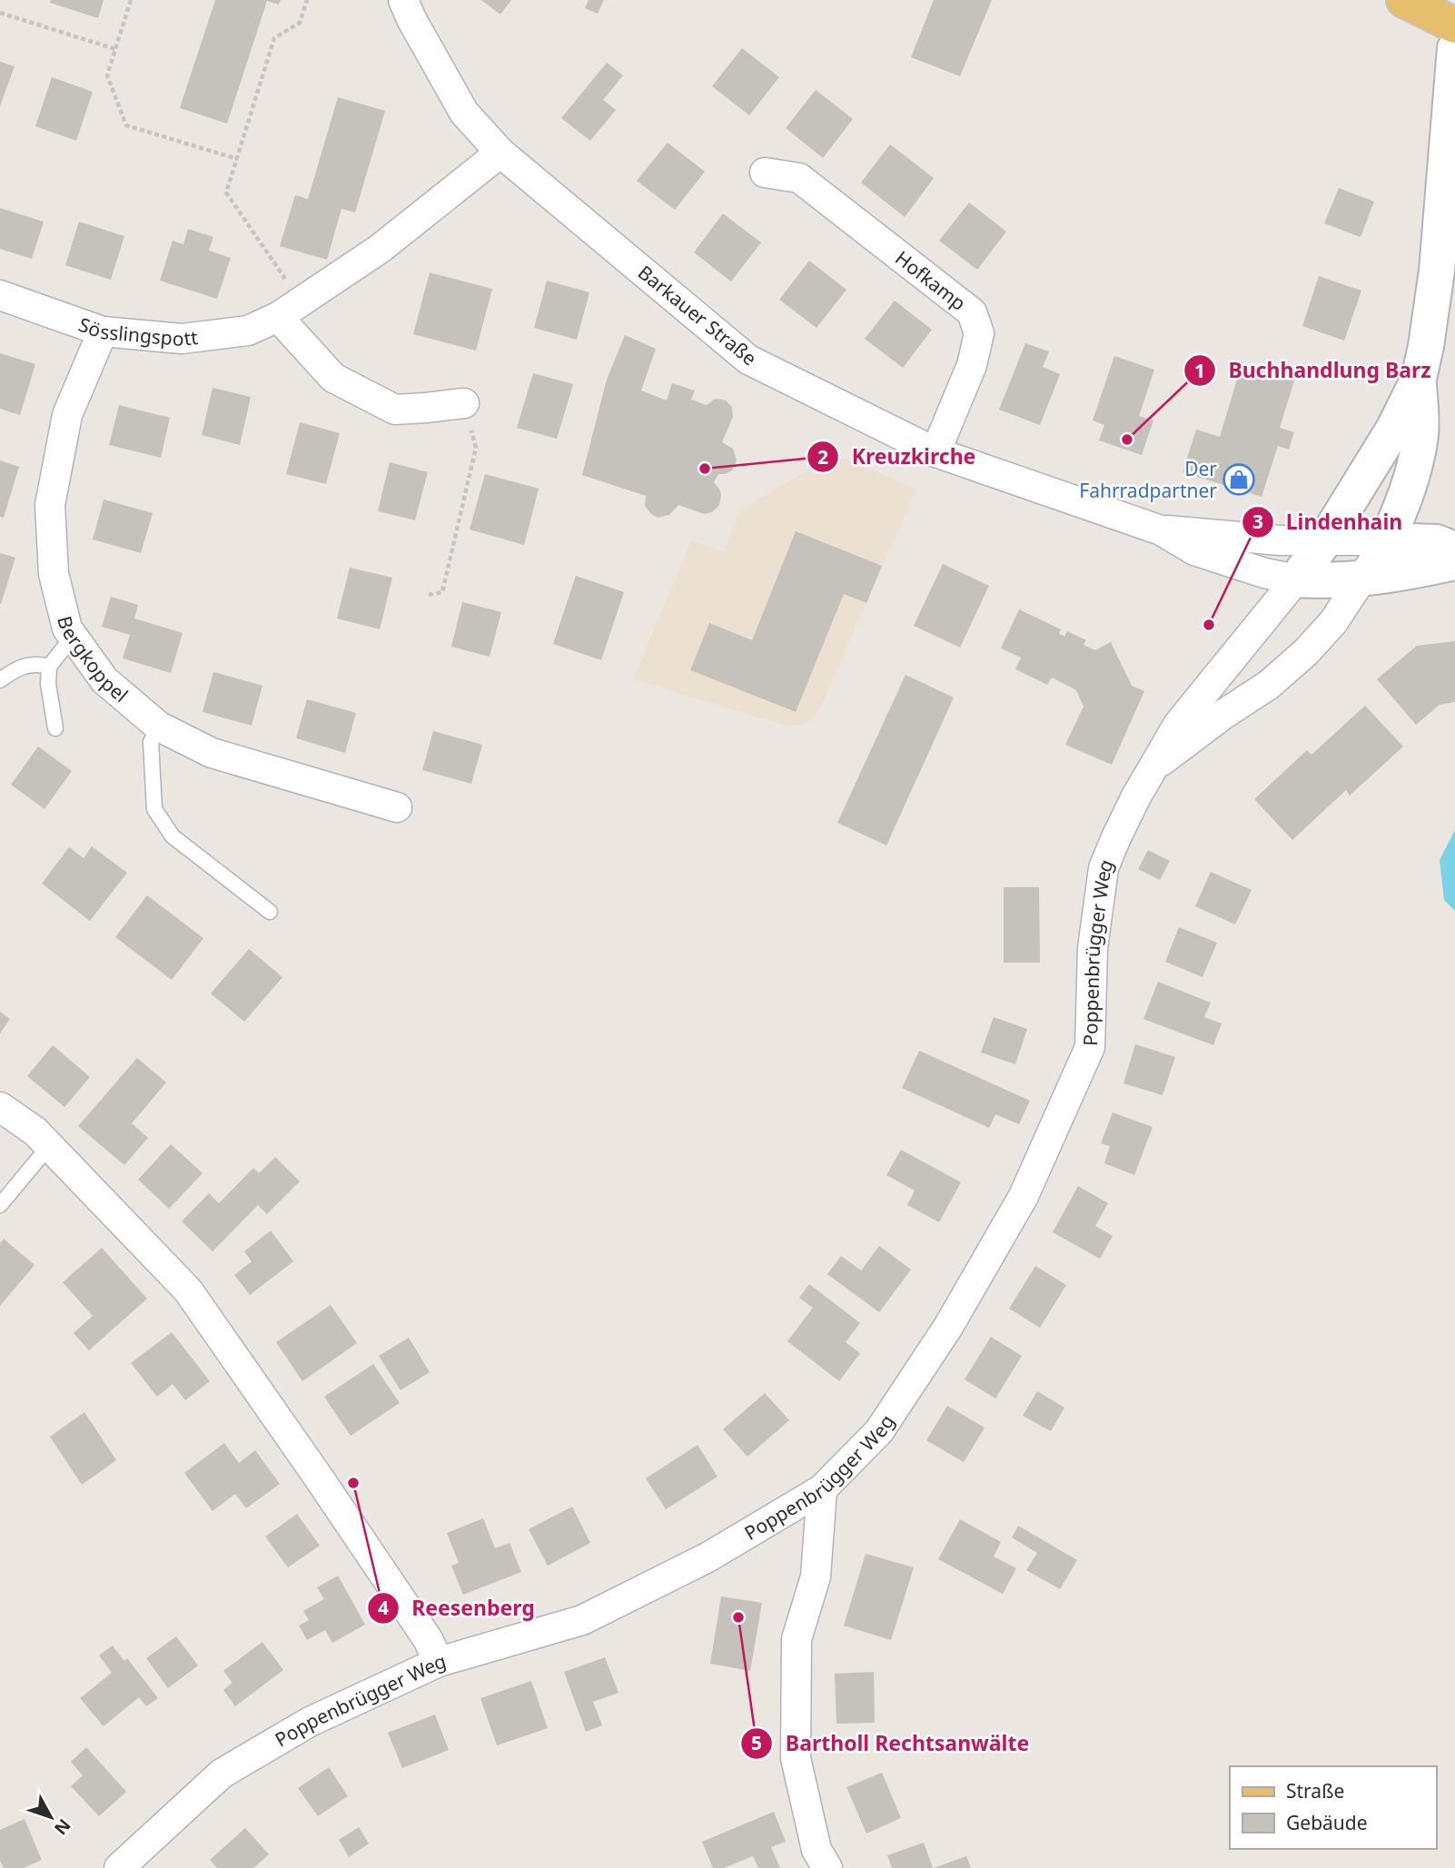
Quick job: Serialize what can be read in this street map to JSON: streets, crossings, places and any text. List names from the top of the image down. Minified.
{"streets":{"street":["Hofkamp","Barkauer Straße","Sösslingspott","Bergkoppel","Poppenbrügger Weg"]},"crossings":[["Hofkamp","Barkauer Straße"],["Barkauer Straße","Sösslingspott"],["Barkauer Straße","Poppenbrügger Weg"],["Sösslingspott","Bergkoppel"]],"places":{"other":["Buchhandlung Barz","Kreuzkirche","Lindenhain","Reesenberg","Bartholl Rechtsanwälte"],"shop":["Der Fahrradpartner"]},"legend":["Straße","Gebäude"],"north":"bottom right"}
